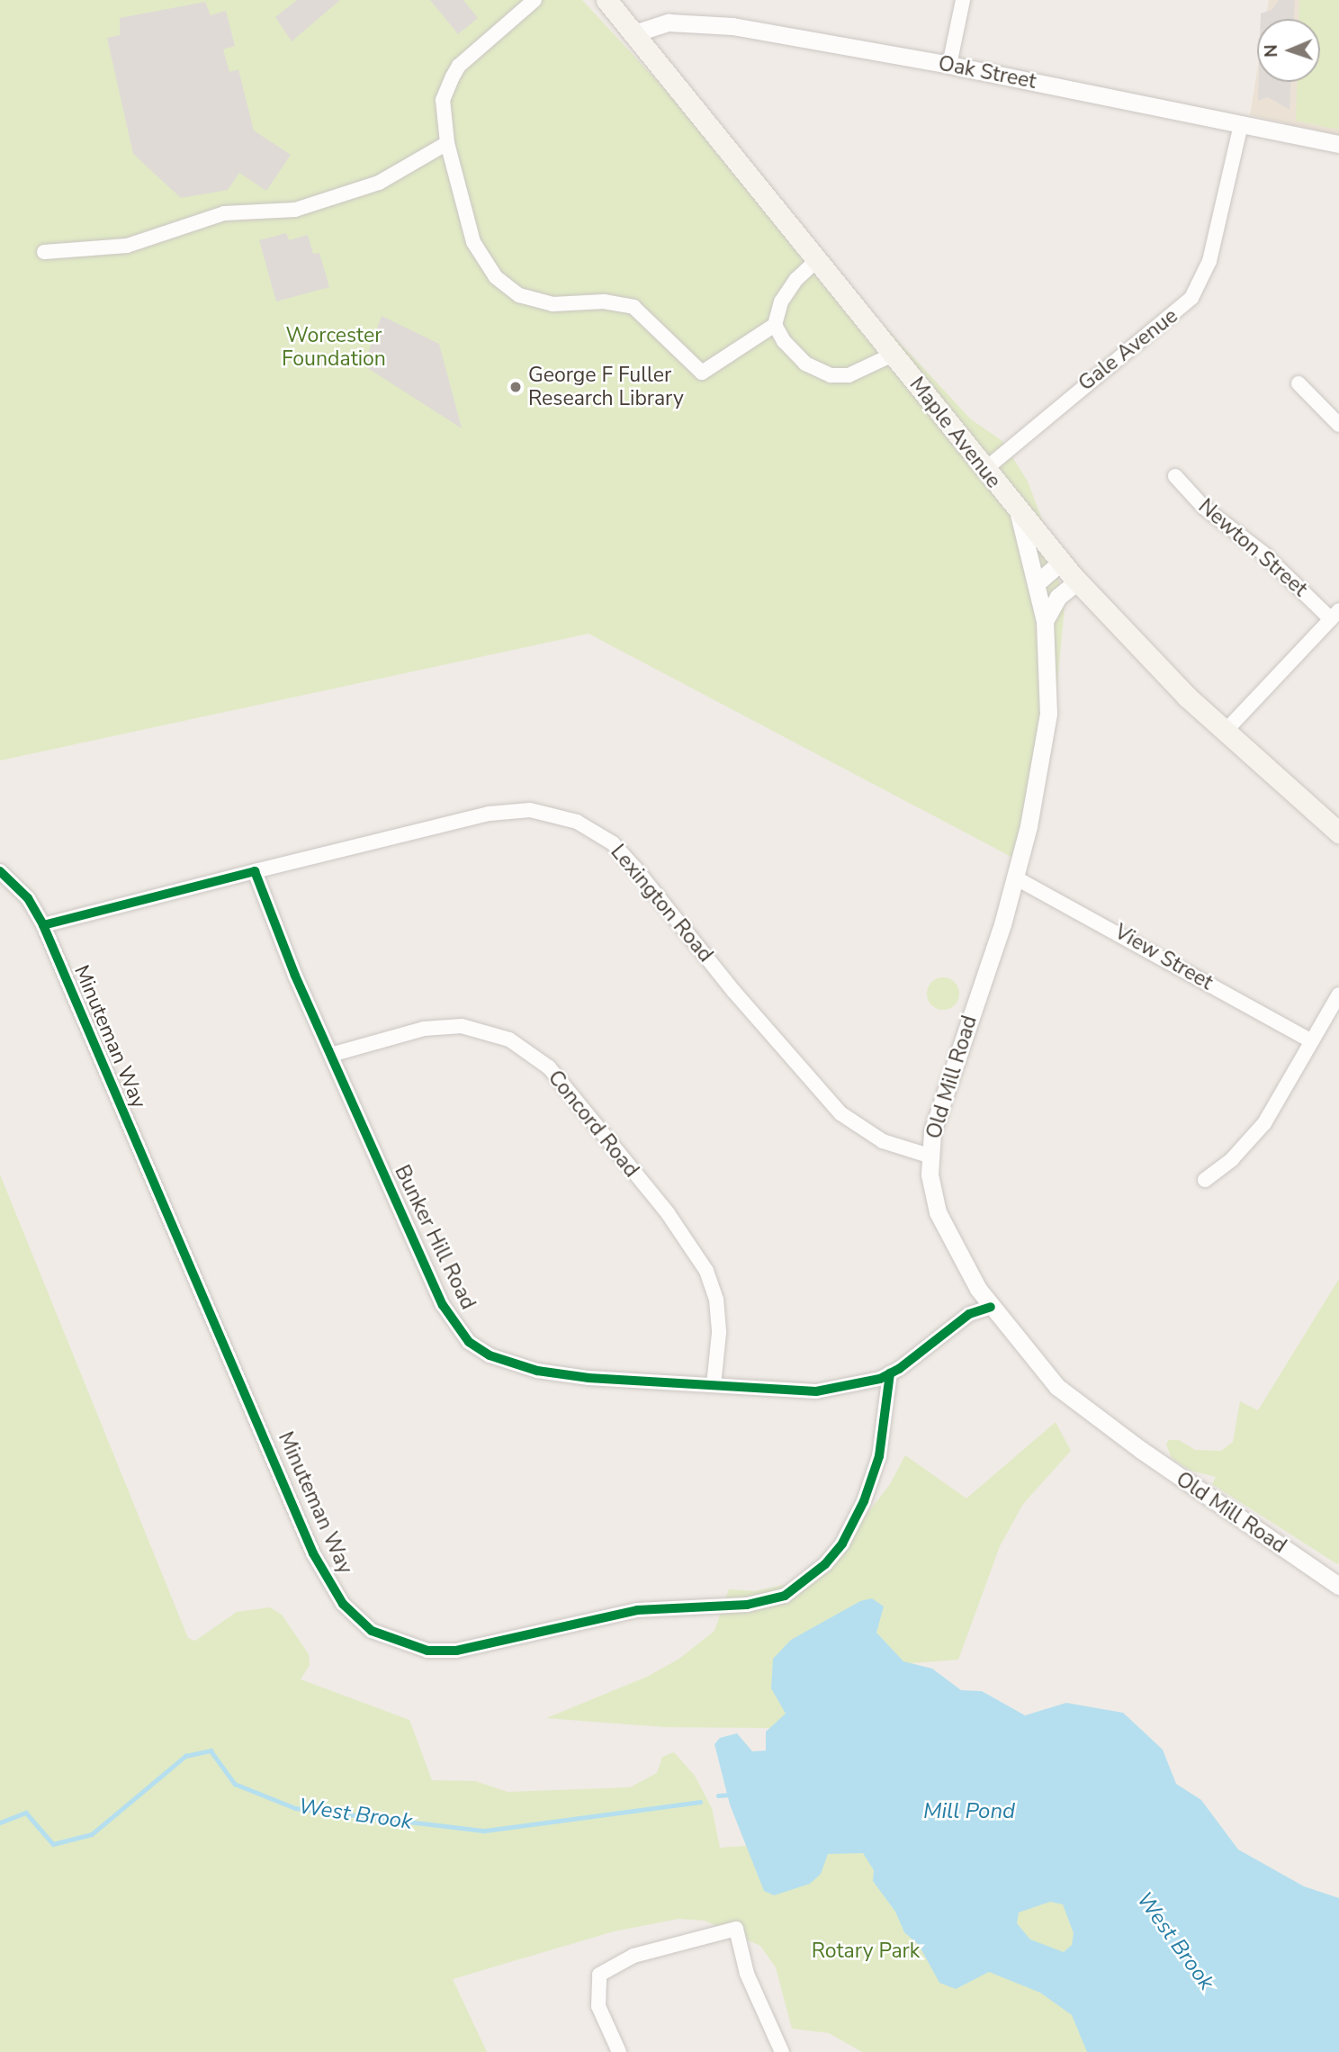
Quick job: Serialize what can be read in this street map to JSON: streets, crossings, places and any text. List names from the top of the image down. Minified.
{"streets":{"main road":["Maple Avenue"],"street":["Oak Street","Gale Avenue","Newton Street","Lexington Road","View Street","Minuteman Way","Old Mill Road","Concord Road","Bunker Hill Road"]},"crossings":[["Oak Street","Gale Avenue"],["Oak Street","Maple Avenue"],["Gale Avenue","Maple Avenue"],["Maple Avenue","Old Mill Road"],["Lexington Road","Old Mill Road"],["Lexington Road","Bunker Hill Road"],["View Street","Old Mill Road"],["Minuteman Way","Bunker Hill Road"],["Old Mill Road","Bunker Hill Road"],["Concord Road","Bunker Hill Road"]],"water":["Mill Pond","West Brook"],"parks":["Worcester Foundation","Rotary Park"],"places":["George F Fuller Research Library"],"north":"left"}
